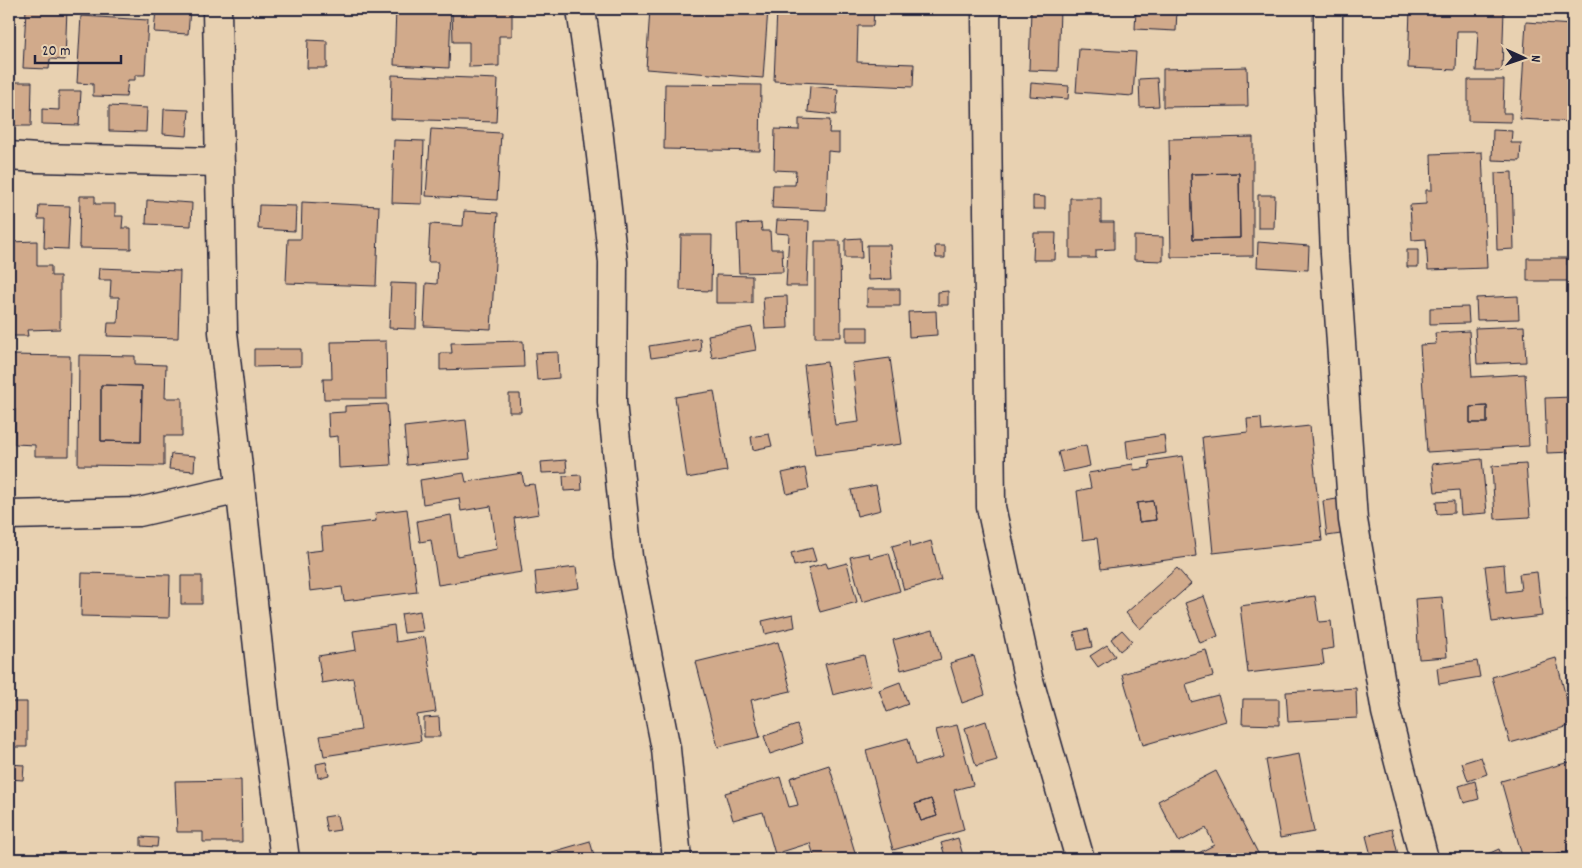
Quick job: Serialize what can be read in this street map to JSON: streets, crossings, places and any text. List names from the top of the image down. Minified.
{"scale_bar":"20 m","north":"right"}
